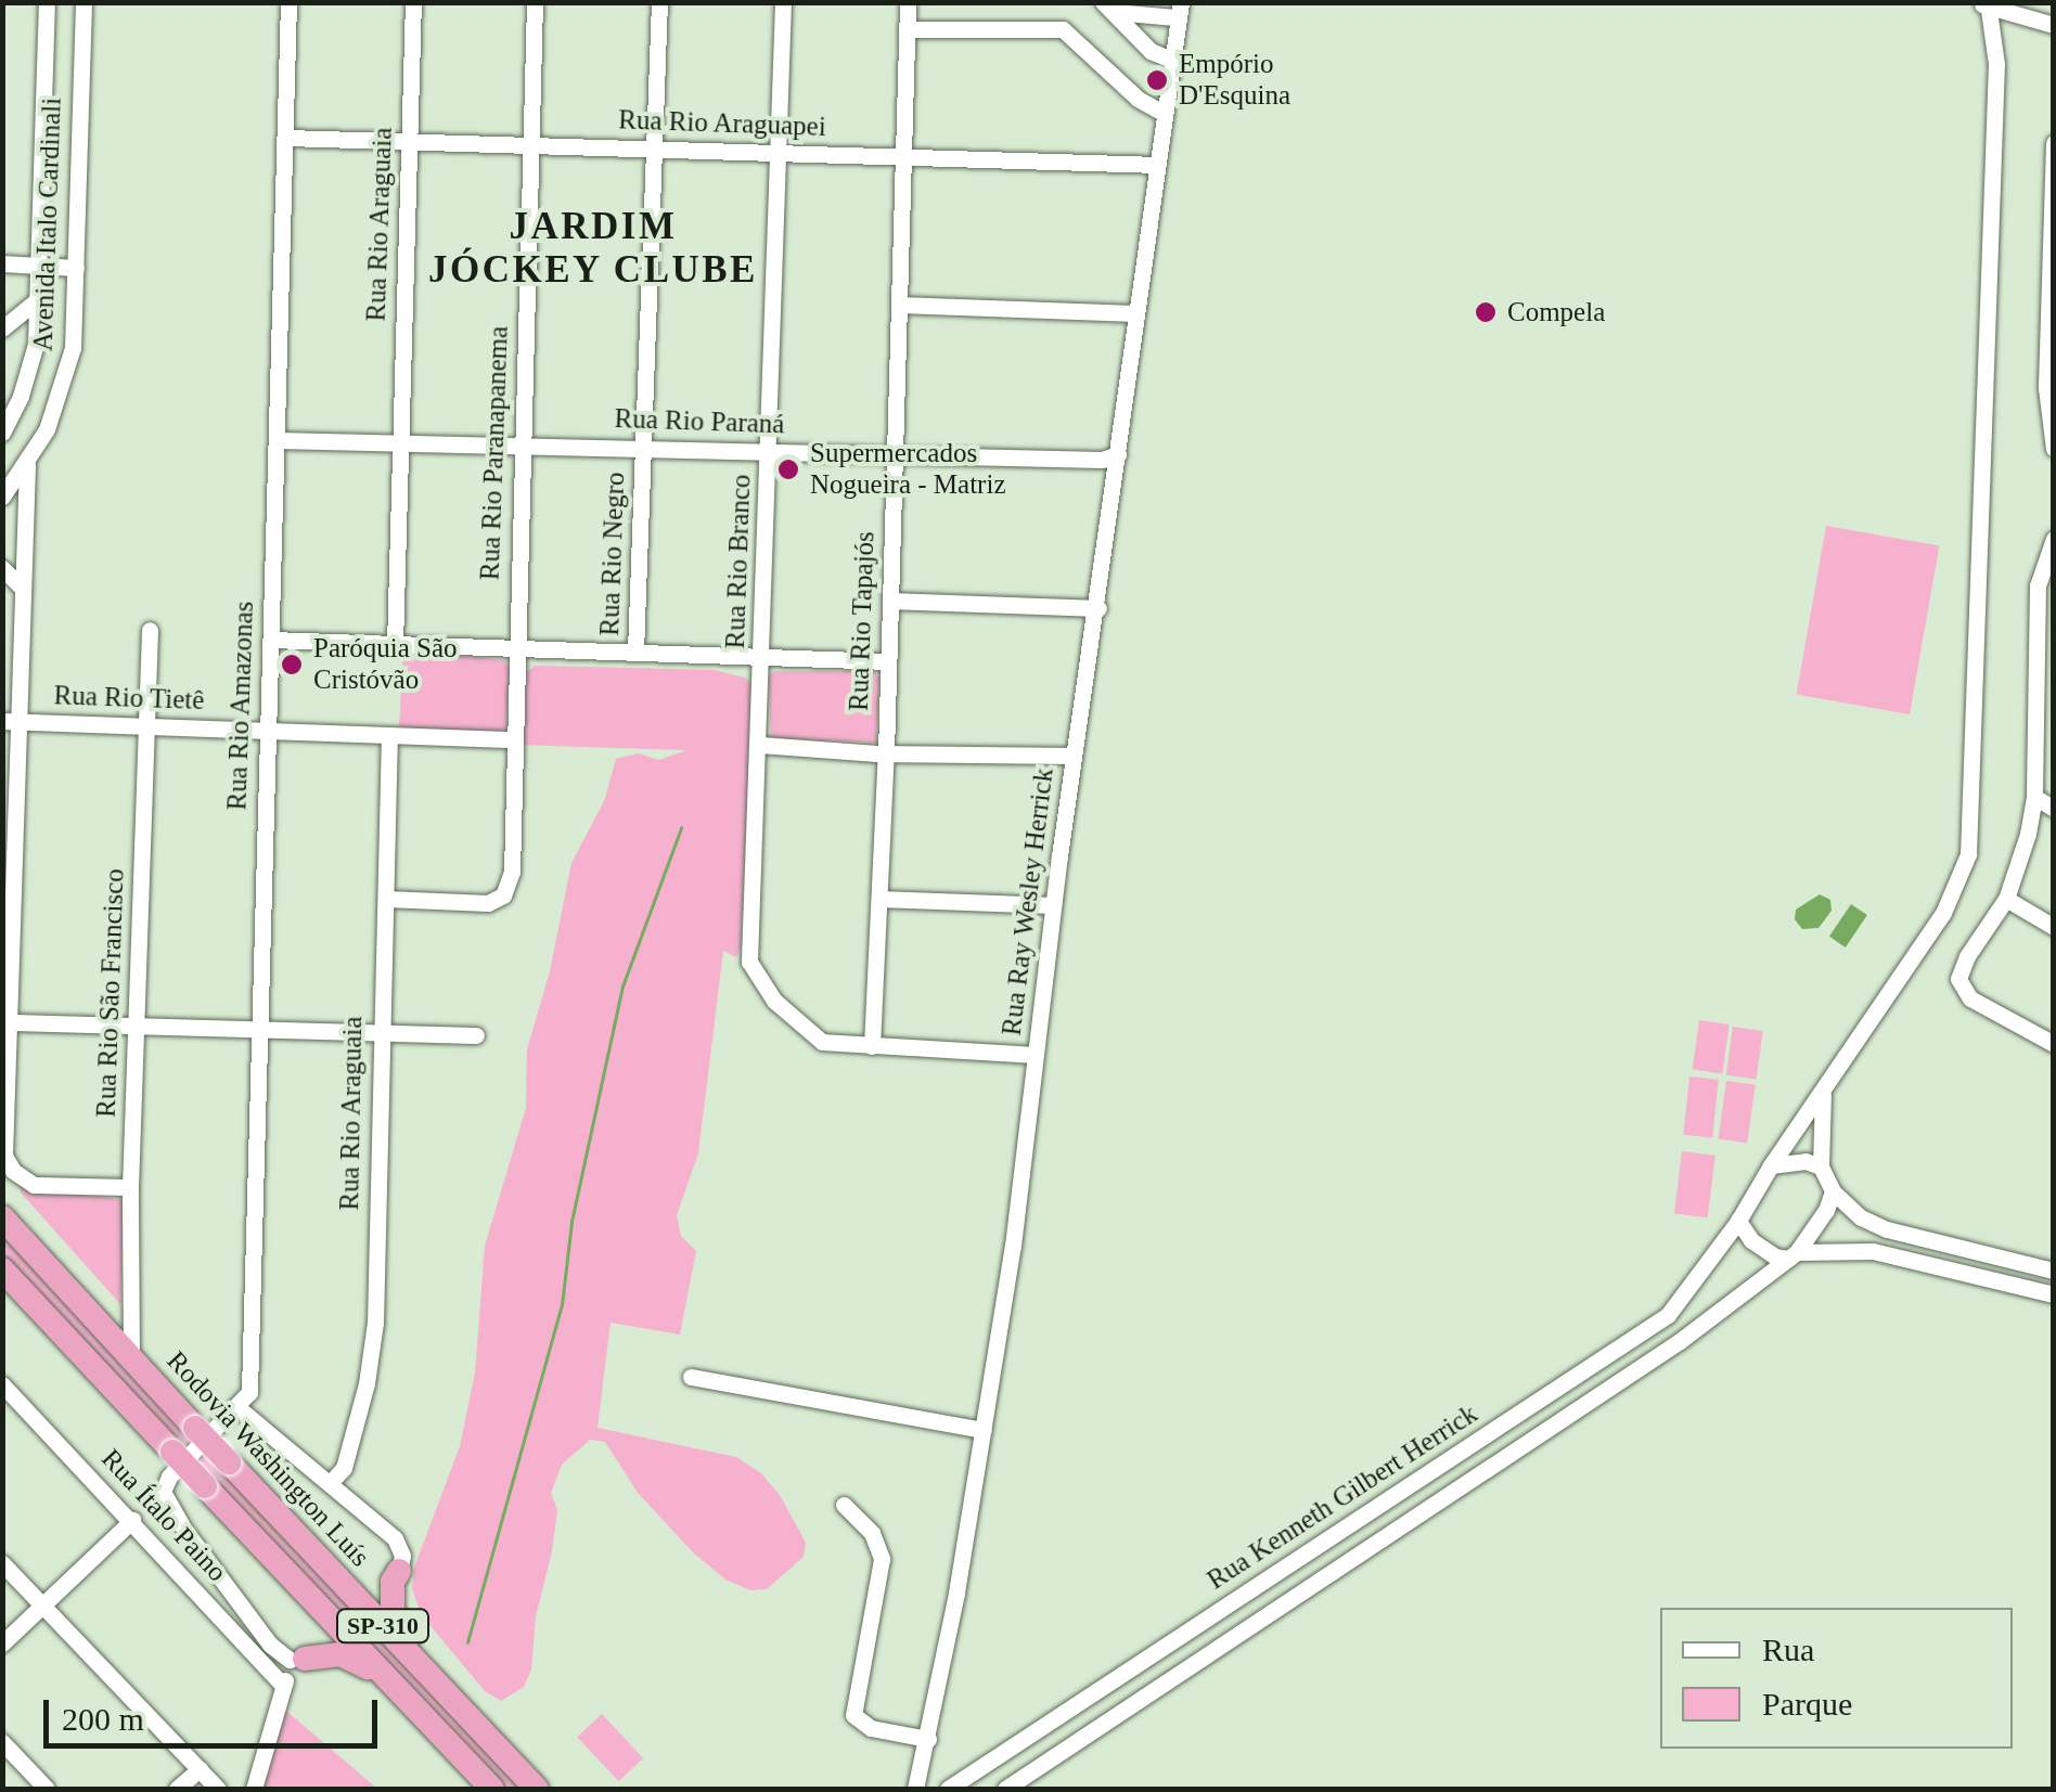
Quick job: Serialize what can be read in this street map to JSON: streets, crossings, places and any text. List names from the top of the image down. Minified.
{"streets":{"highway":["Rodovia Washington Luís","SP-310"],"street":["Rua Rio Araguapei","Avenida Italo Cardinali","Rua Rio Araguaia","Rua Rio Paraná","Rua Rio Paranapanema","Rua Rio Negro","Rua Rio Branco","Rua Rio Tapajós","Rua Rio Tietê","Rua Rio Amazonas","Rua Ray Wesley Herrick","Rua Rio São Francisco","Rua Kenneth Gilbert Herrick","Rua Ítalo Paino"]},"crossings":[["Rua Rio Araguapei","Rua Rio Araguaia"],["Rua Rio Araguapei","Rua Rio Paranapanema"],["Rua Rio Araguapei","Rua Rio Negro"],["Rua Rio Araguapei","Rua Rio Branco"],["Rua Rio Araguapei","Rua Rio Tapajós"],["Rua Rio Araguapei","Rua Rio Amazonas"],["Rua Rio Araguapei","Rua Ray Wesley Herrick"],["Rua Rio Araguaia","Rua Rio Paraná"],["Rua Rio Araguaia","Rua Rio Paranapanema"],["Rua Rio Araguaia","Rua Rio Tietê"],["Rua Rio Paraná","Rua Rio Paranapanema"],["Rua Rio Paraná","Rua Rio Negro"],["Rua Rio Paraná","Rua Rio Branco"],["Rua Rio Paraná","Rua Rio Tapajós"],["Rua Rio Paraná","Rua Rio Amazonas"],["Rua Rio Paraná","Rua Ray Wesley Herrick"],["Rua Rio Paranapanema","Rua Rio Tietê"],["Rua Rio Branco","Rua Rio Tapajós"],["Rua Rio Branco","Rua Ray Wesley Herrick"],["Rua Rio Tietê","Rua Rio Amazonas"],["Rua Rio Tietê","Rua Rio São Francisco"],["Rua Rio São Francisco","Rodovia Washington Luís"]],"districts":["JARDIM JÓCKEY CLUBE"],"places":["Empório D'Esquina","Compela","Supermercados Nogueira - Matriz","Paróquia São Cristóvão"],"legend":["Rua","Parque"],"scale_bar":"200 m"}
